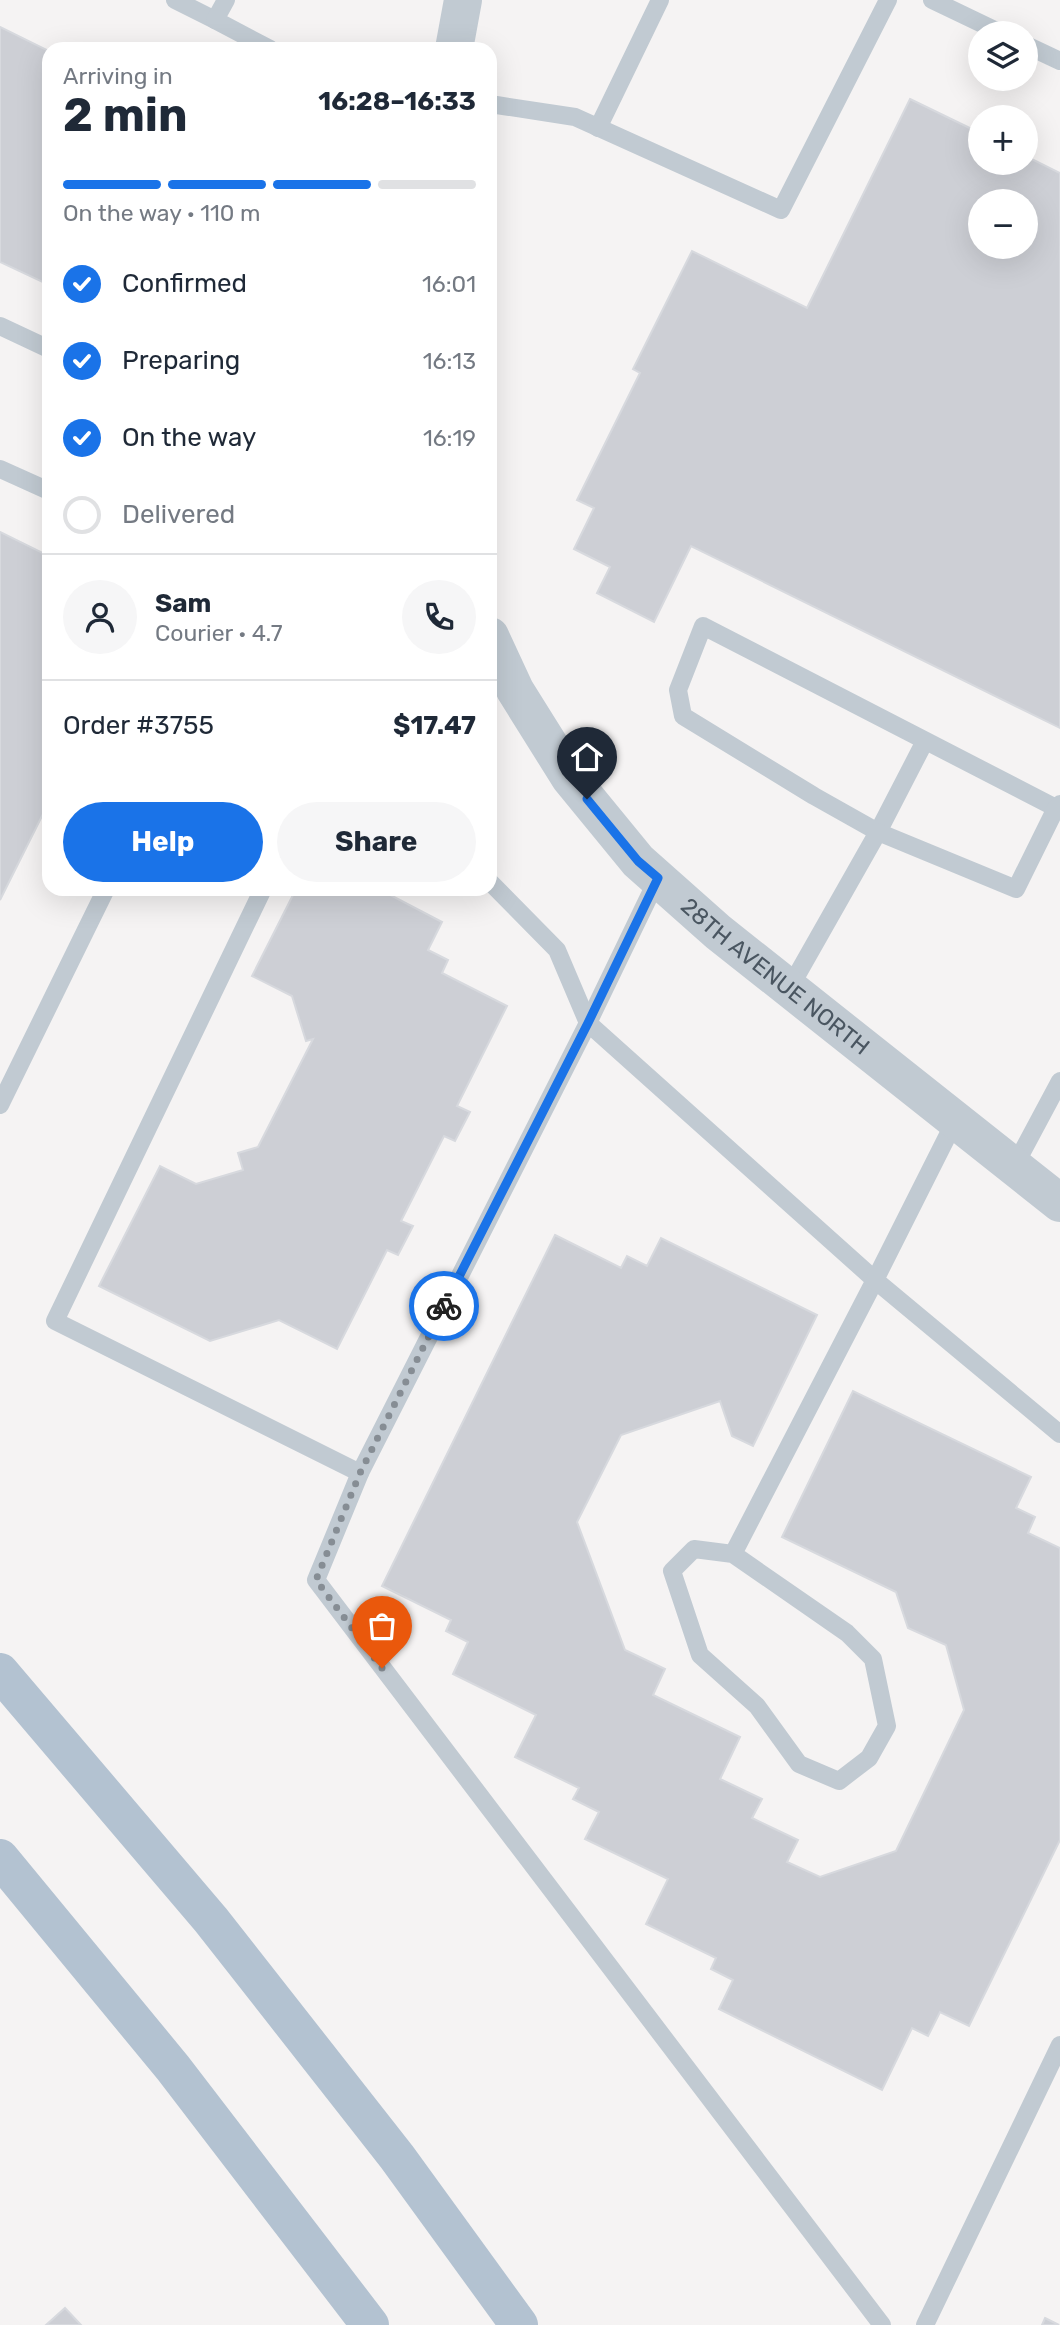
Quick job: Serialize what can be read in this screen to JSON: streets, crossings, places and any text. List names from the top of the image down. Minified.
{"streets":{"street":["28TH AVENUE NORTH"]},"page":{"map_buttons":["+","−"],"heading":["2 min","Arriving in","16:28–16:33"],"panel":["Sam","Courier · 4.7","Order #3755","$17.47"],"bar":"On the way · 110 m","list":[["Confirmed","16:01"],["Preparing","16:13"],["On the way","16:19"],"Delivered"],"buttons":["Help","Share"]}}
